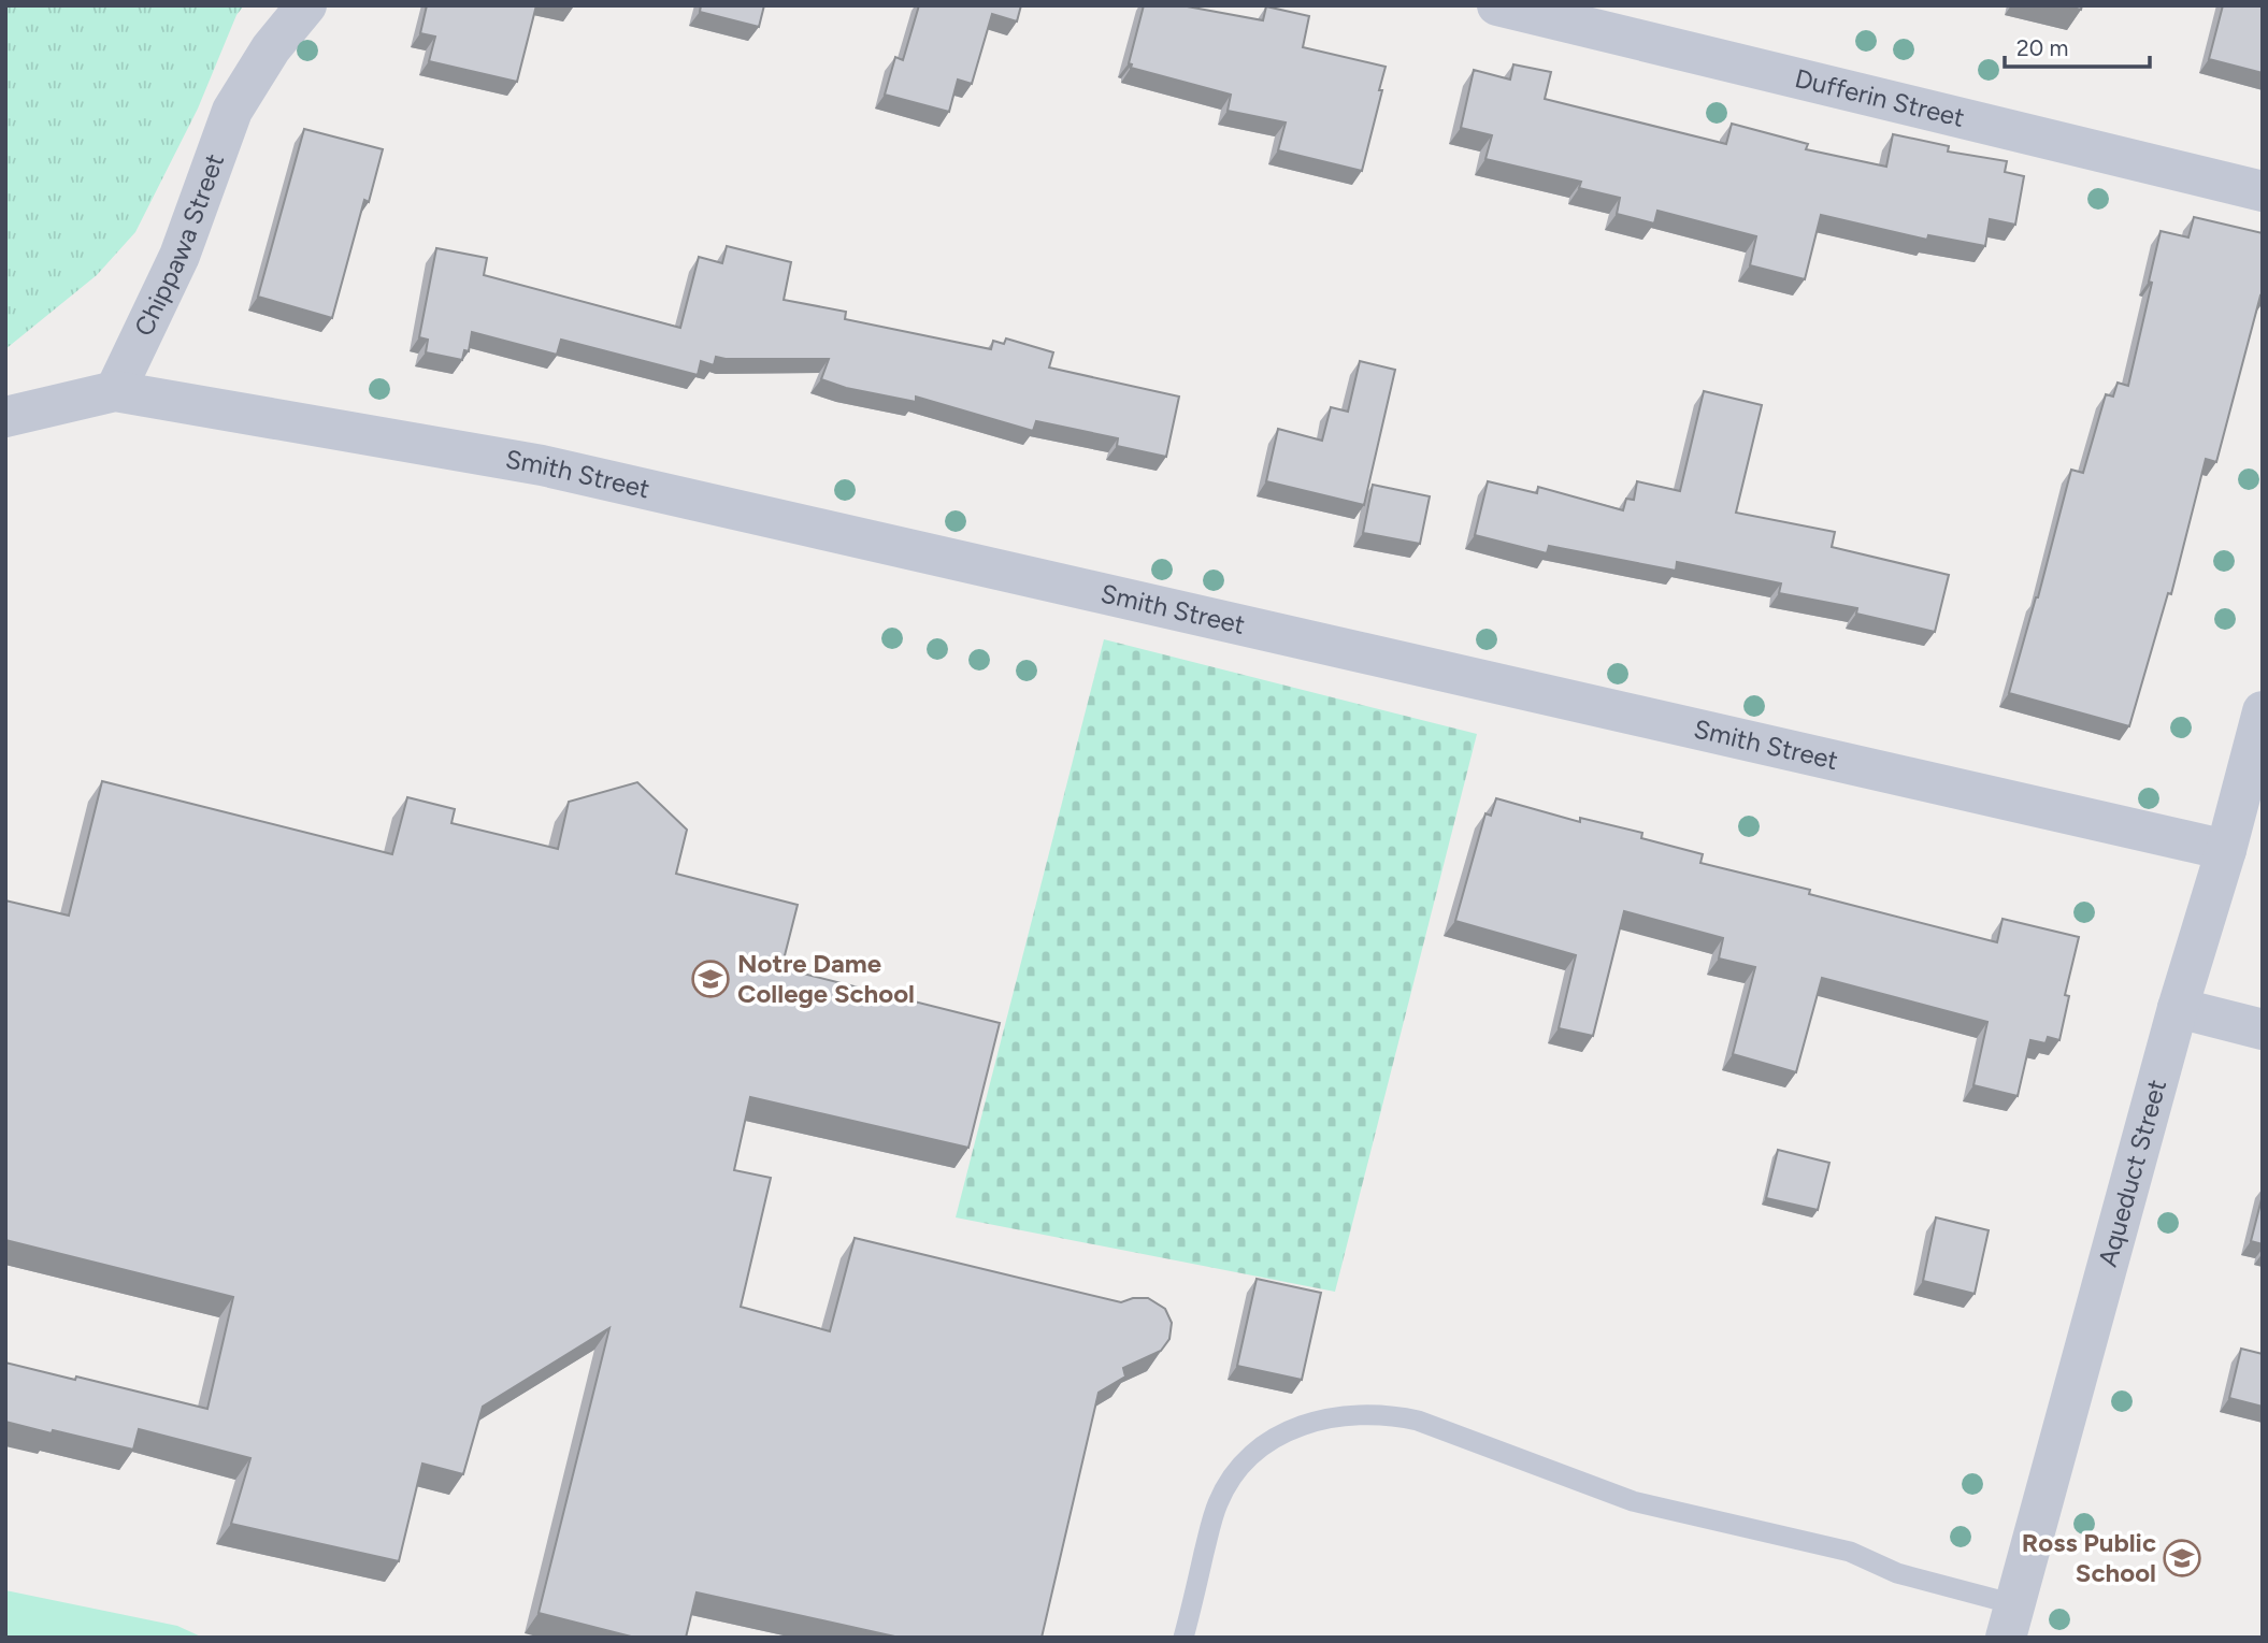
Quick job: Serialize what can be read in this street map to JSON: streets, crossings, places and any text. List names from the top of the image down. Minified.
{"streets":{"street":["Dufferin Street","Chippawa Street","Smith Street","Aqueduct Street"]},"crossings":[["Chippawa Street","Smith Street"],["Smith Street","Aqueduct Street"]],"places":{"school or university":["Notre Dame College School","Ross Public School"]},"scale_bar":"20 m"}
